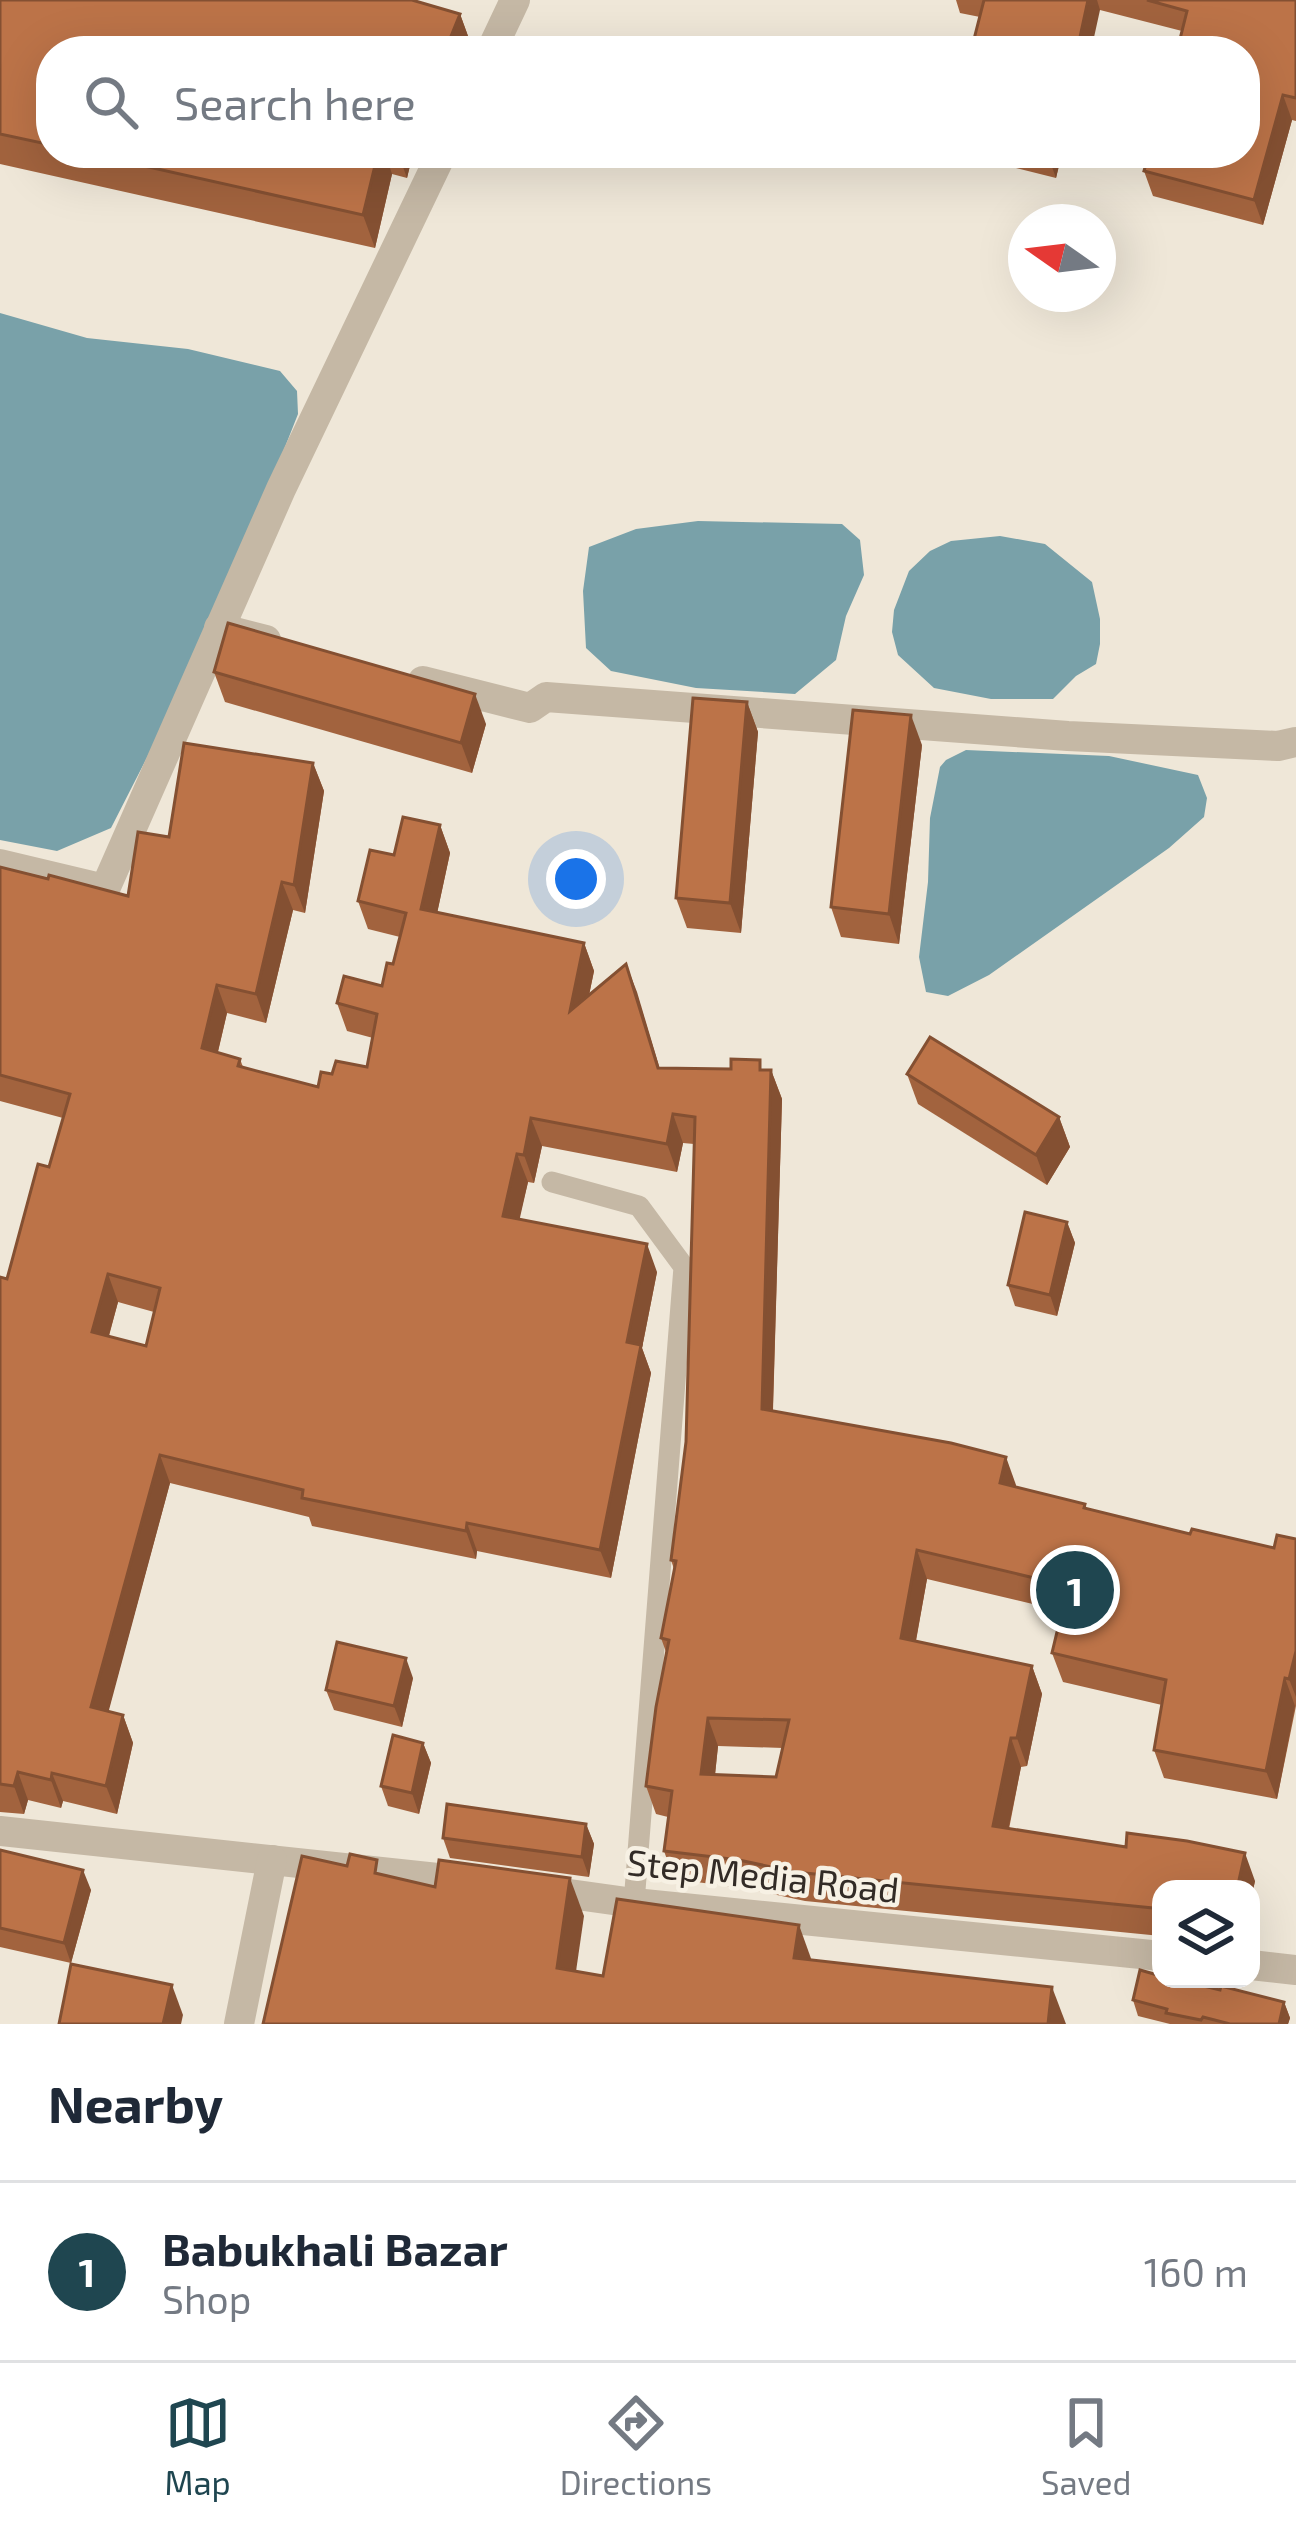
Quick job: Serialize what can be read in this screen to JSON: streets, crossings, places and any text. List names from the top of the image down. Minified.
{"streets":{"street":["Step Media Road"]},"north":"left","page":{"search":"Search here","pins":"1","heading":"Nearby","list":[{"mark":"1","name":"Babukhali Bazar","note":"Shop","value":"160 m"}],"nav":["Map","Directions","Saved"]}}
